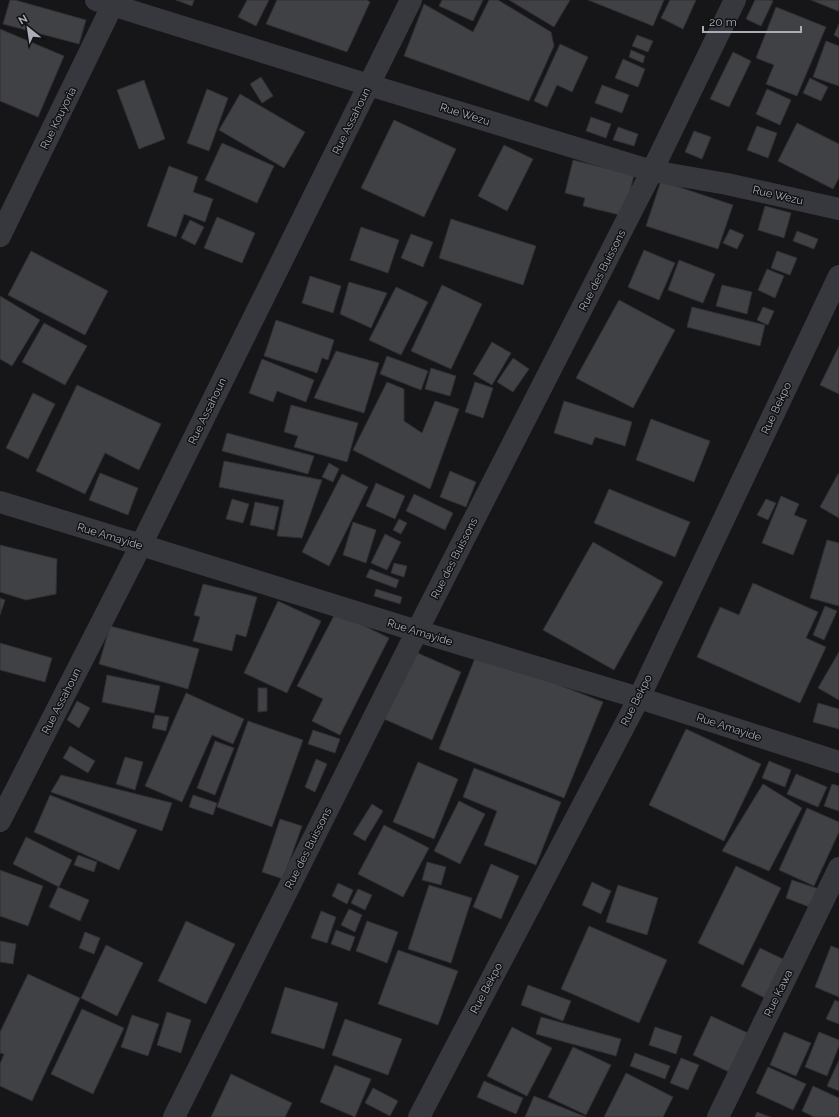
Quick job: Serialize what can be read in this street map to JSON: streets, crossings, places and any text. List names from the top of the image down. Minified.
{"streets":{"street":["Rue Wezu","Rue Kouyoria","Rue Assahoun","Rue des Buissons","Rue Bekpo","Rue Amayide","Rue Kawa"]},"crossings":[["Rue Wezu","Rue Kouyoria"],["Rue Wezu","Rue Assahoun"],["Rue Wezu","Rue des Buissons"],["Rue Assahoun","Rue Amayide"],["Rue des Buissons","Rue Amayide"],["Rue Bekpo","Rue Amayide"]],"scale_bar":"20 m","north":"top left"}
